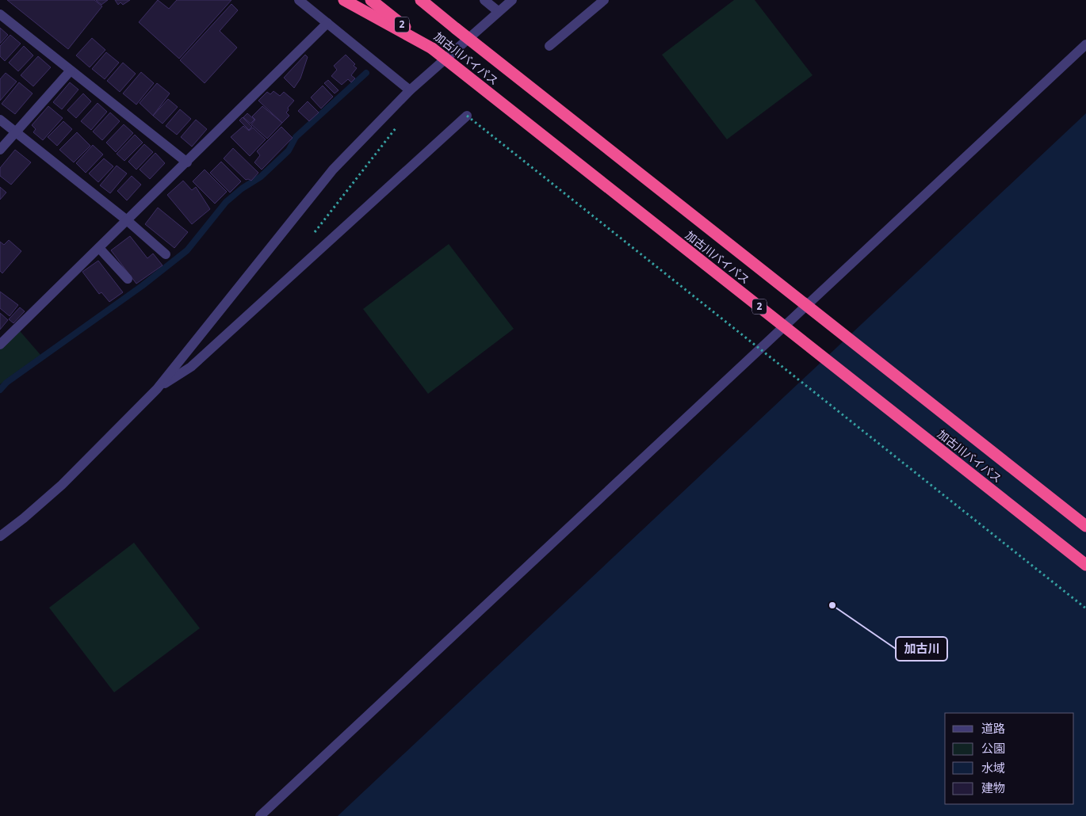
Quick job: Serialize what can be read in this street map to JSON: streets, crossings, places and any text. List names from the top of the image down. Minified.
{"streets":{"highway":["2","加古川バイパス"]},"places":["加古川"],"legend":["道路","公園","水域","建物"]}
